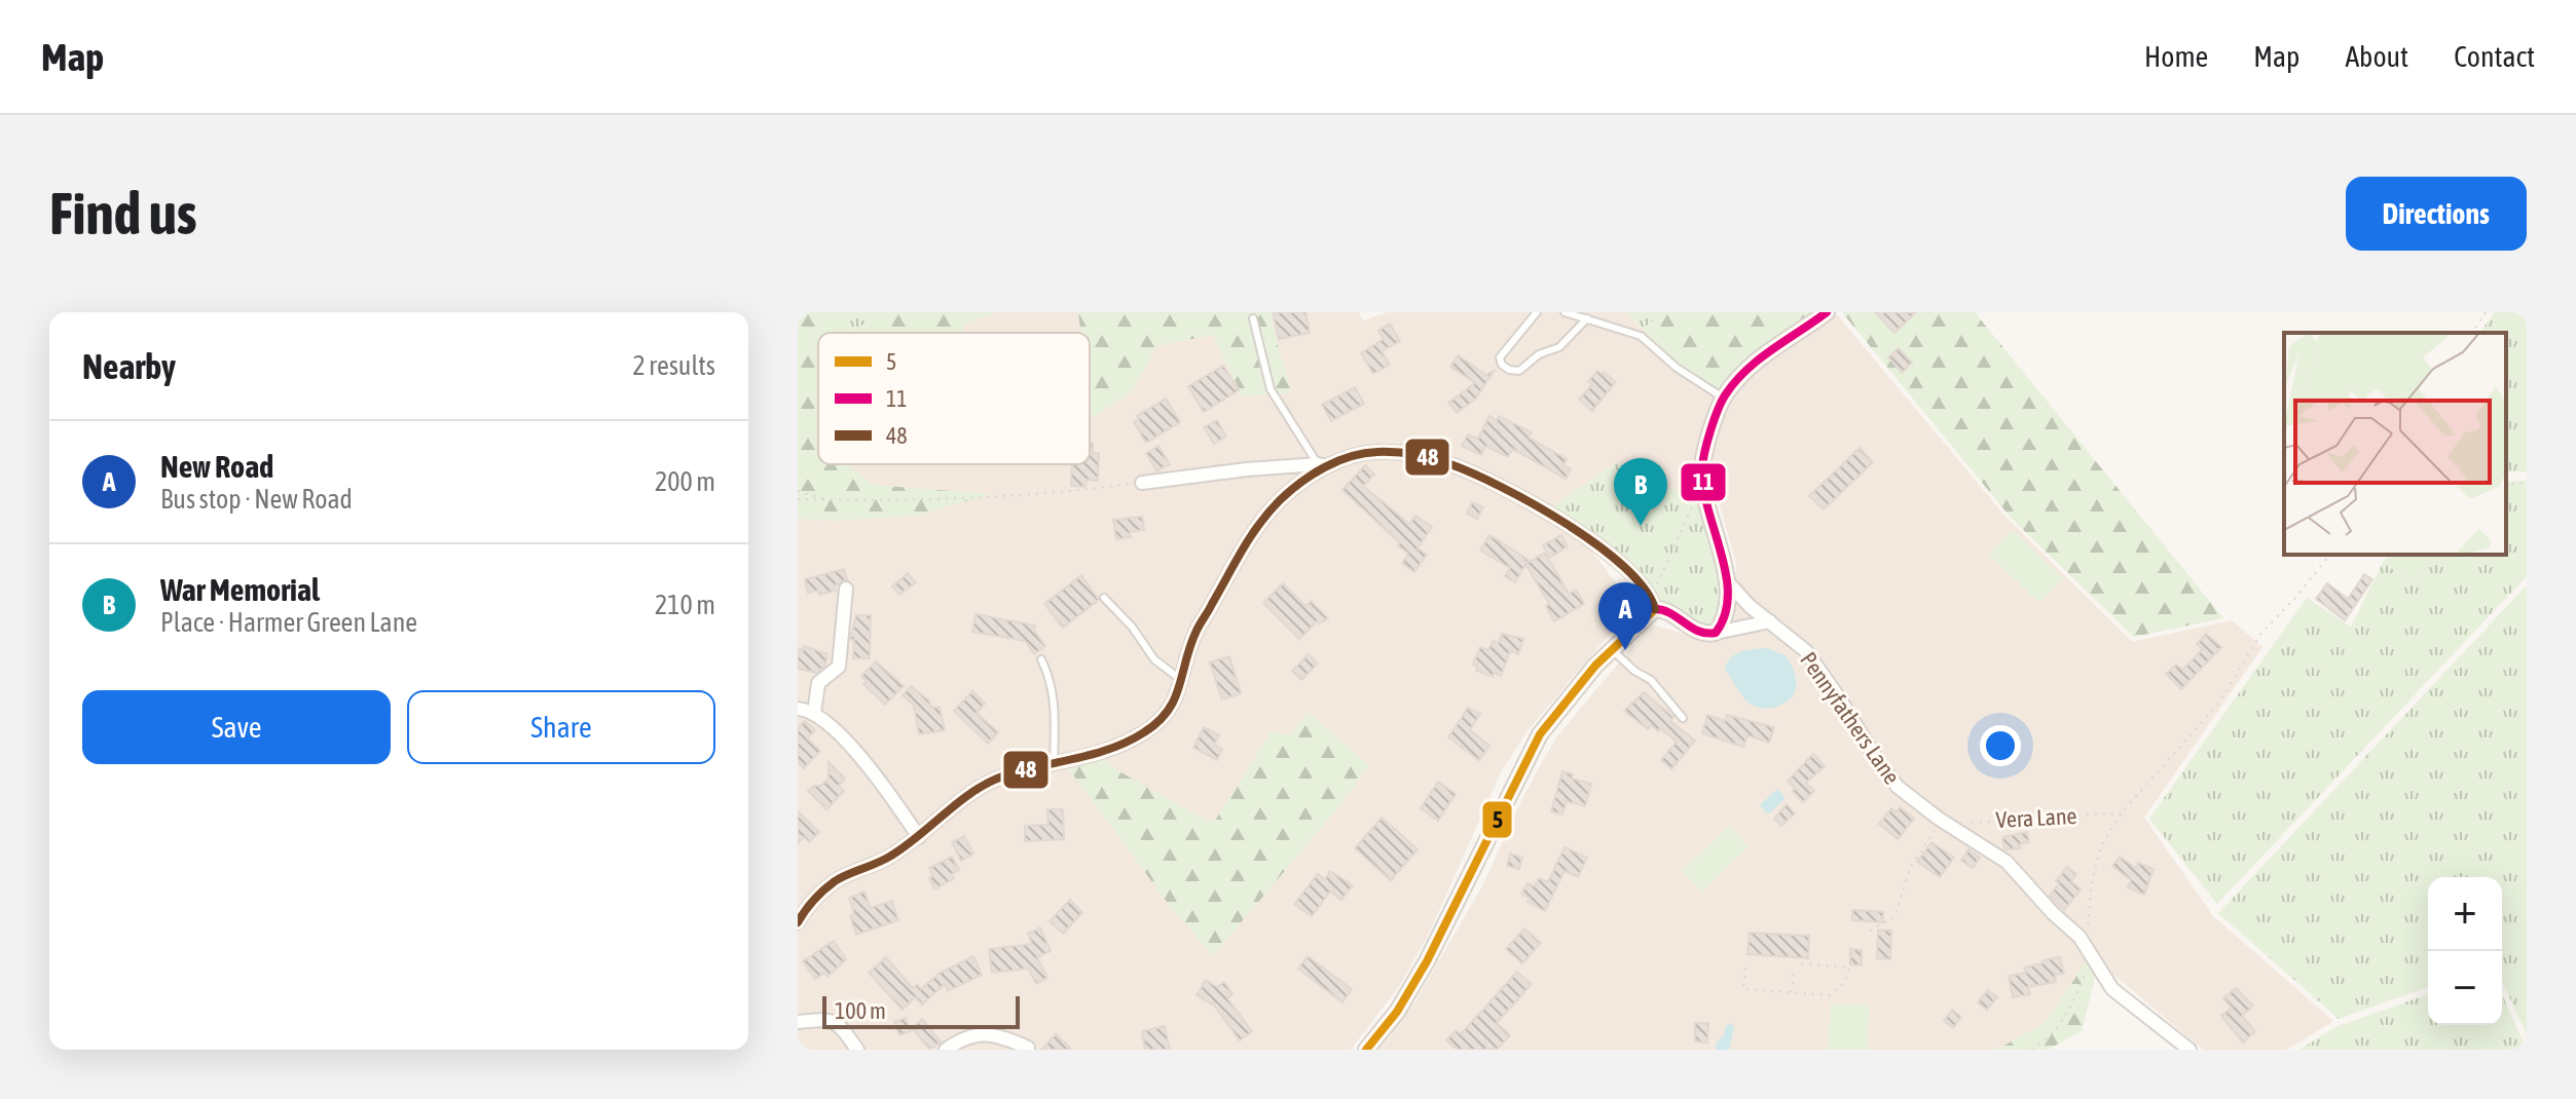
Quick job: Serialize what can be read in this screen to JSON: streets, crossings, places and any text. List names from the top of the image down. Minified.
{"streets":{"street":["Pennyfathers Lane"],"path":["Vera Lane"]},"crossings":[["Pennyfathers Lane","Vera Lane"]],"lines":["transit line 11","transit line 48","transit line 5"],"legend":["5","11","48"],"scale_bar":"100 m","page":{"header":"Map","nav":["Home","Map","About","Contact"],"buttons":["Directions",["Save","Share"]],"title":"Find us","heading":["Nearby","2 results"],"list":[{"mark":"A","name":"New Road","note":"Bus stop · New Road","value":"200 m"},{"mark":"B","name":"War Memorial","note":"Place · Harmer Green Lane","value":"210 m"}],"pins":["B","A"],"map_buttons":["+","−"],"scale":"100 m"}}
